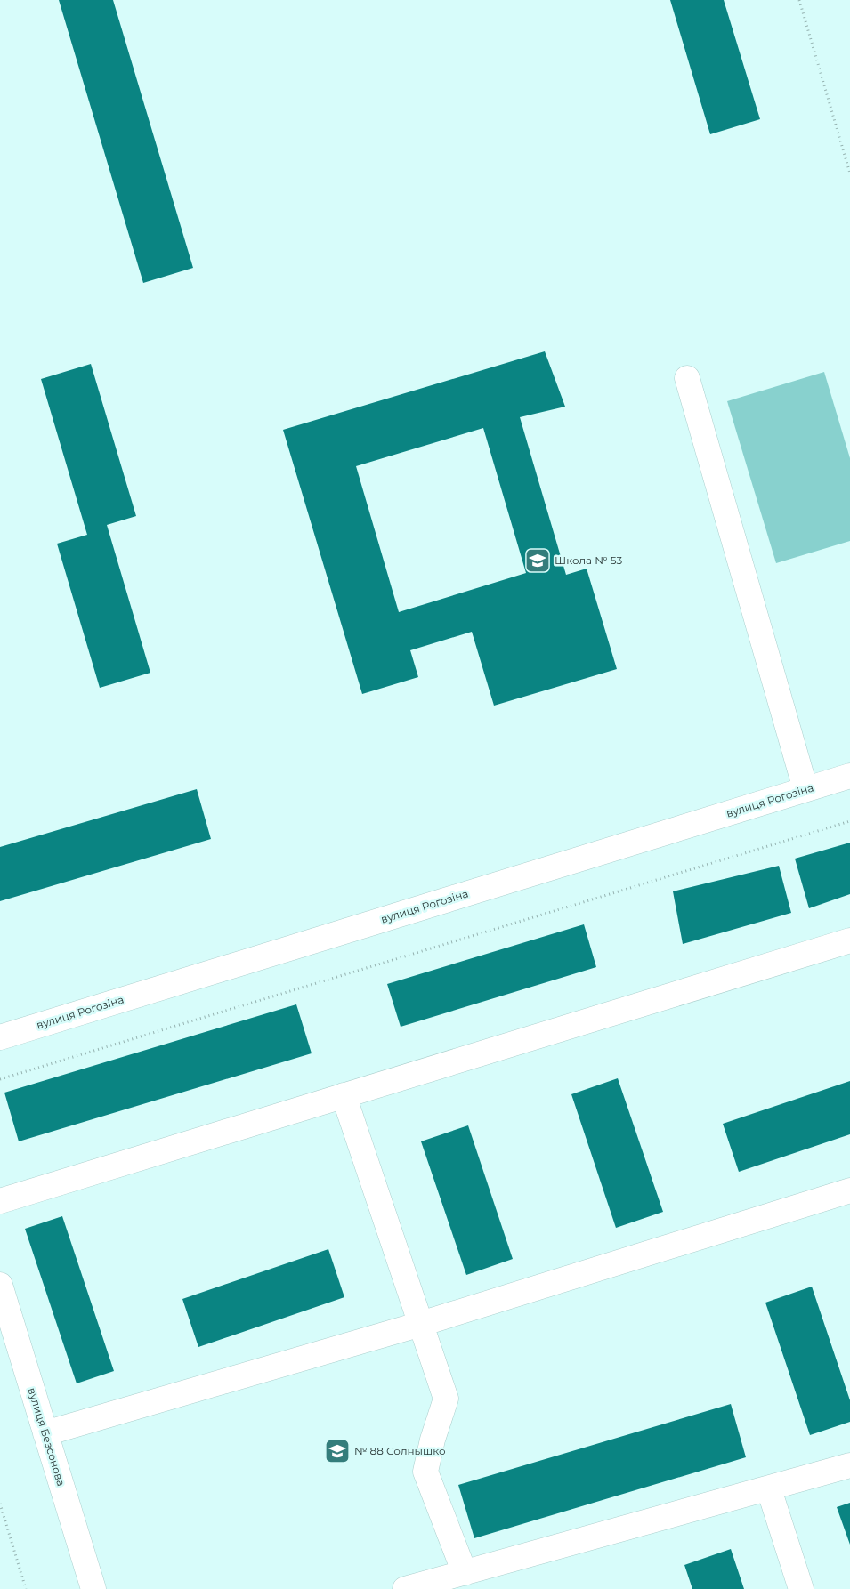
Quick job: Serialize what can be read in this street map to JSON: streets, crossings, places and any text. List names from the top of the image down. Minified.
{"streets":{"street":["вулиця Рогозіна","вулиця Безсонова"]},"places":{"school or university":["Школа № 53","№ 88 Солнышко"]}}
